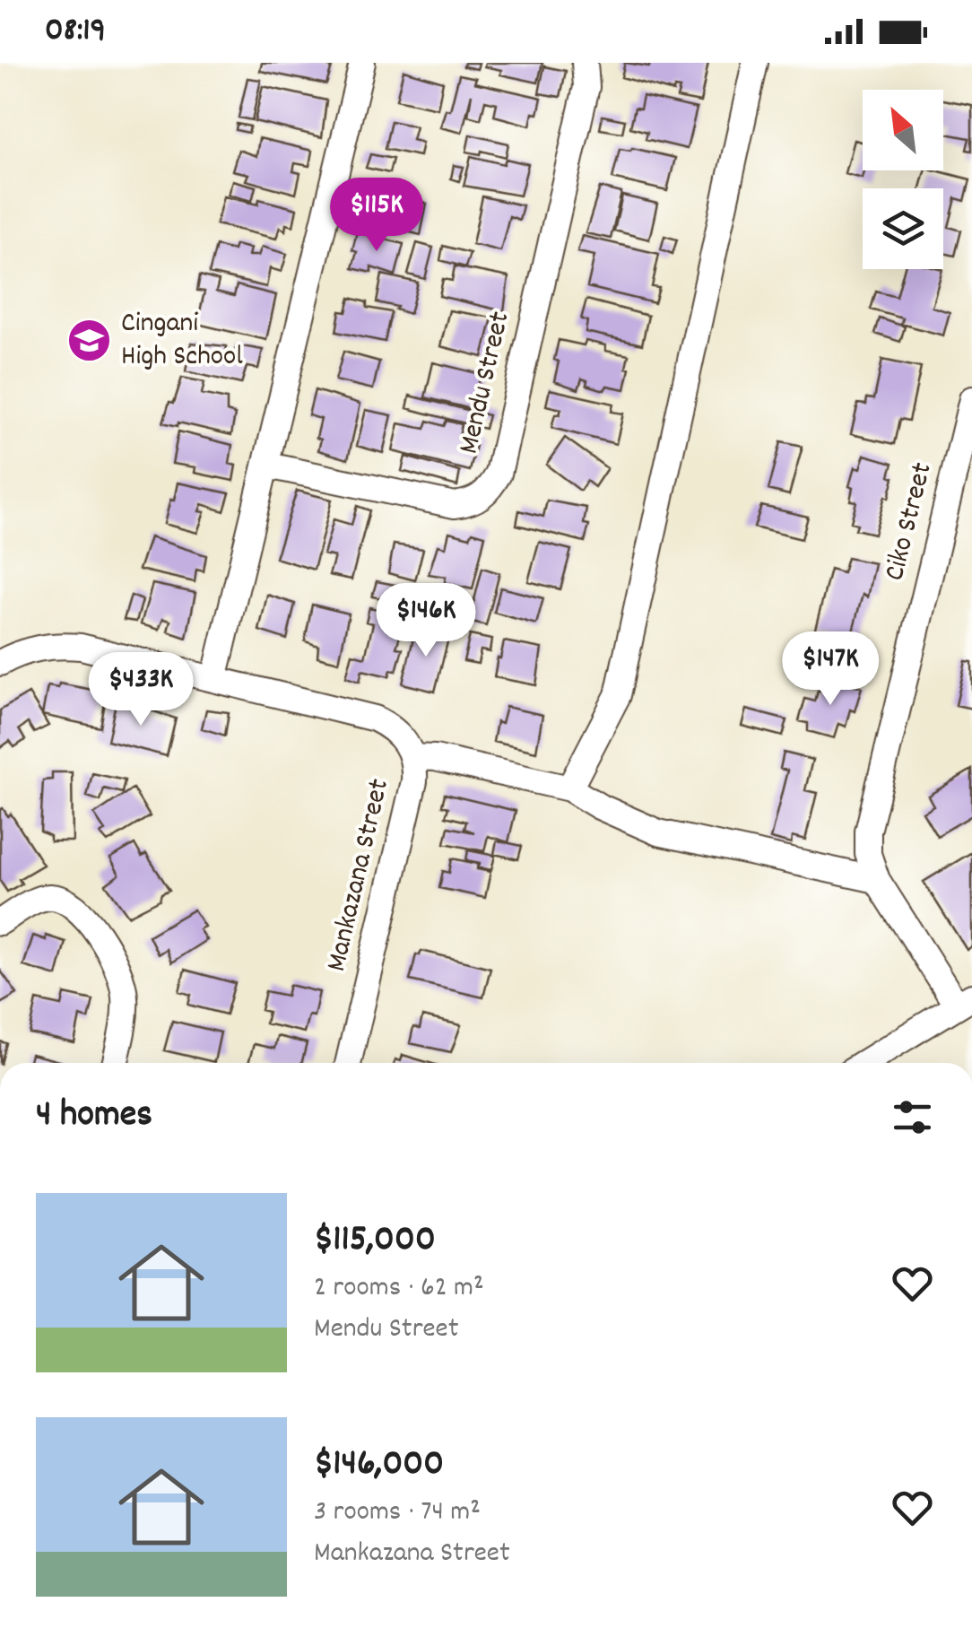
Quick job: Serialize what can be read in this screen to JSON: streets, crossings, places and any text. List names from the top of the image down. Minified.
{"streets":{"street":["Mendu Street","Ciko Street","Mankazana Street"]},"places":{"school or university":["Cingani High School"]},"north":"top left","page":{"status":"08:19","price":["$115K","$146K","$147K","$433K"],"heading":"4 homes","list":[{"name":"$115,000","note":"2 rooms · 62 m² · Mendu Street"},{"name":"$146,000","note":"3 rooms · 74 m² · Mankazana Street"}]}}
